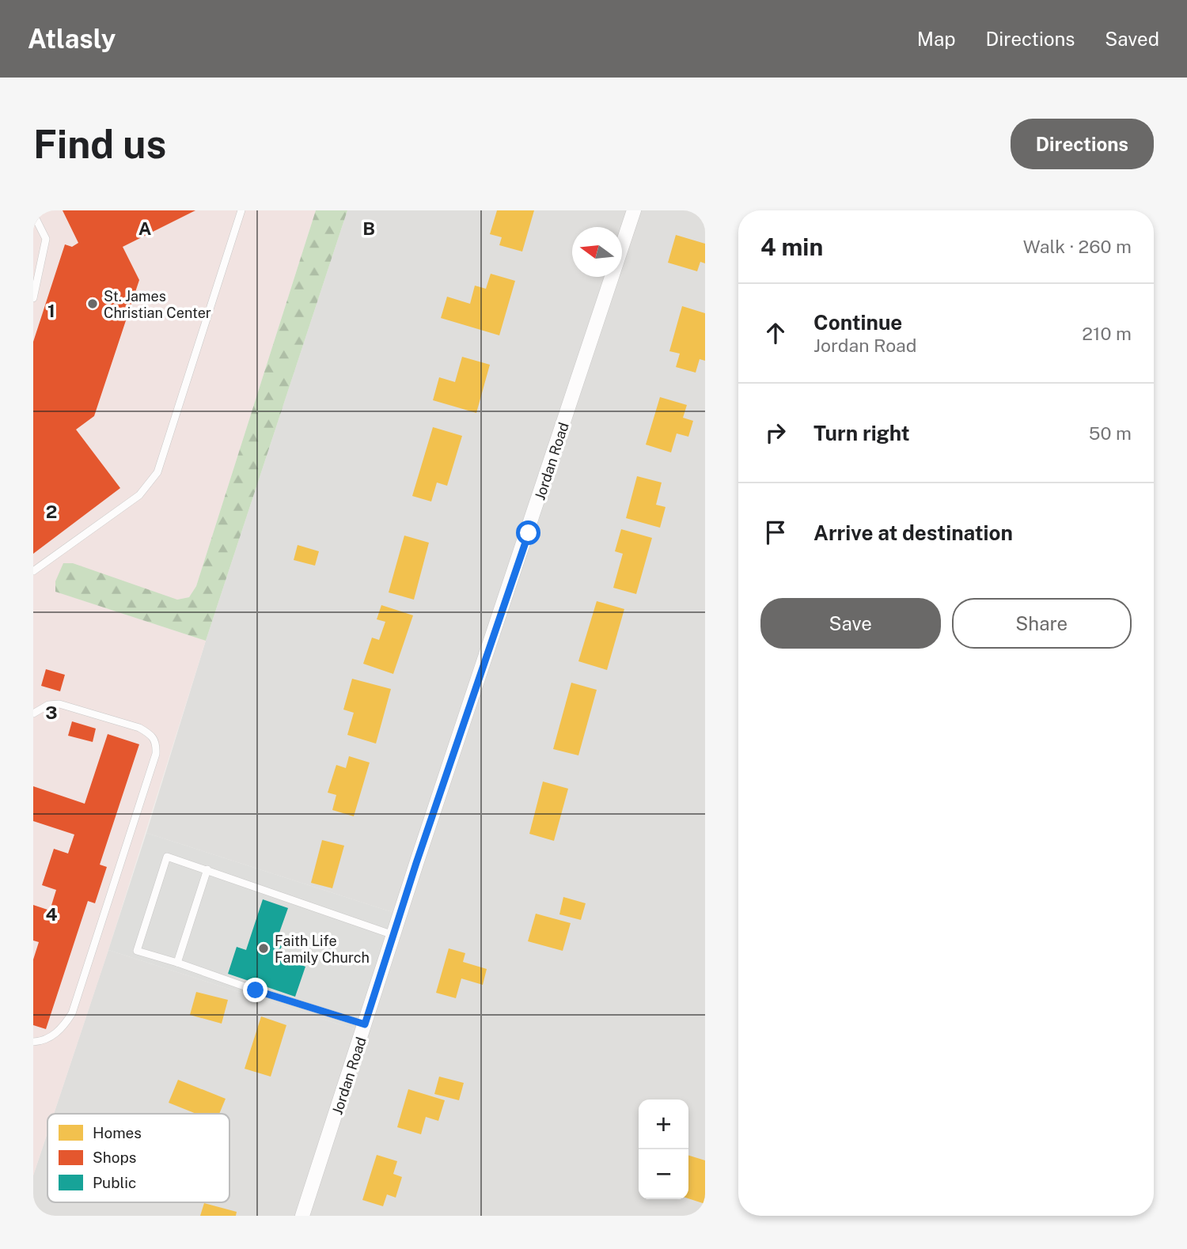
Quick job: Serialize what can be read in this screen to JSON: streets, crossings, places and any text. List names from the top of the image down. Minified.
{"streets":{"street":["Jordan Road"]},"places":["St. James Christian Center","Faith Life Family Church"],"legend":["Homes","Shops","Public"],"north":"left","page":{"header":"Atlasly","nav":["Map","Directions","Saved"],"buttons":["Directions",["Save","Share"]],"title":"Find us","heading":["4 min","Walk · 260 m"],"list":[["Continue","Jordan Road","210 m"],["Turn right","50 m"],"Arrive at destination"],"map_buttons":["+","−"]},"grid":{"columns":["A","B"],"rows":["1","2","3","4"]}}
